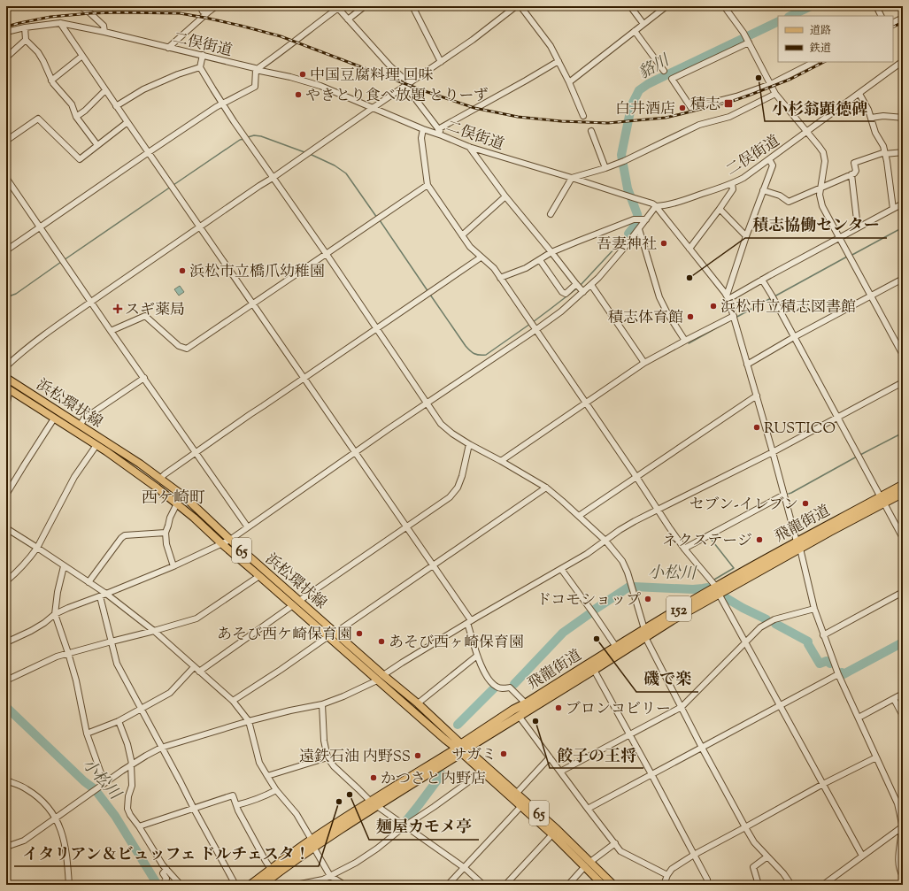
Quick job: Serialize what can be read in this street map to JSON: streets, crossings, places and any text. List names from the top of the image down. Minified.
{"streets":{"highway":["飛龍街道","152"],"main road":["浜松環状線","65"],"street":["二俣街道"]},"crossings":[["浜松環状線","飛龍街道"]],"districts":["西ケ崎町"],"water":["貉川","小松川"],"places":{"other":["中国豆腐料理 回味","小杉翁顕徳碑","やきとり食べ放題 とりーず","白井酒店","吾妻神社","浜松市立橋爪幼稚園","積志協働センター","浜松市立積志図書館","積志体育館","RUSTICO","セブン-イレブン","ネクステージ","ドコモショップ","あそび西ケ崎保育園","磯で楽","あそび西ヶ崎保育園","ブロンコビリー","餃子の王将","サガミ","遠鉄石油 内野SS","かつさと内野店","麺屋カモメ亭","イタリアン＆ビュッフェ ドルチェスタ！"],"transit":["積志"],"health":["スギ薬局"]},"legend":["道路","鉄道"]}
